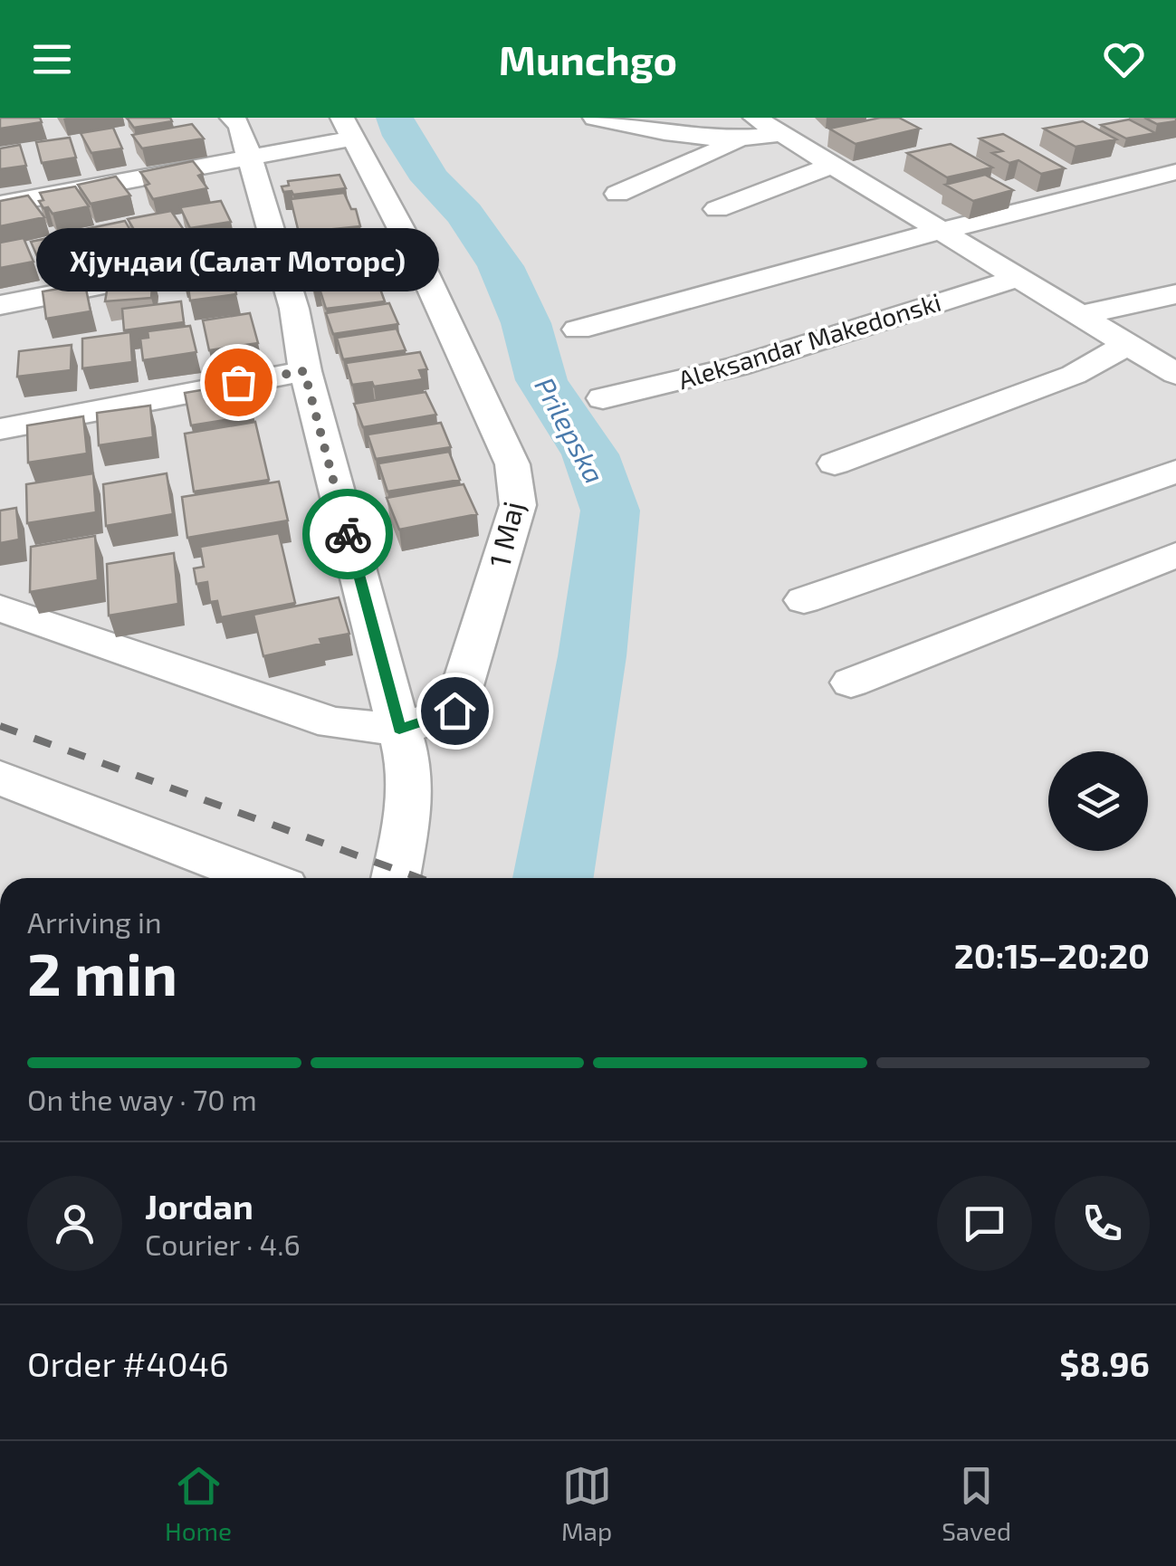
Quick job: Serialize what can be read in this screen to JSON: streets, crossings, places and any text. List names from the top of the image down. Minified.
{"streets":{"street":["Aleksandar Makedonski","1 Maj"]},"water":["Prilepska"],"places":["Хјундаи (Салат Моторс)"],"page":{"header":"Munchgo","bubble":"Хјундаи (Салат Моторс)","heading":["2 min","Arriving in","20:15–20:20"],"panel":["Jordan","Courier · 4.6","Order #4046","$8.96"],"bar":"On the way · 70 m","tabs":["Home","Map","Saved"]}}
